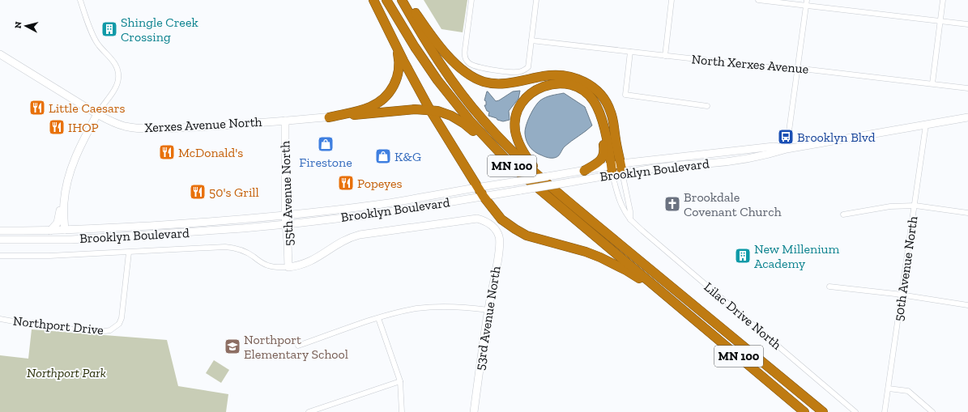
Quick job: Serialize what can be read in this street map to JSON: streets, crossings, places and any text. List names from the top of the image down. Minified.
{"streets":{"highway":["MN 100"],"main road":["Xerxes Avenue North","Brooklyn Boulevard","55th Avenue North","53rd Avenue North"],"street":["North Xerxes Avenue","50th Avenue North","Lilac Drive North","Northport Drive"]},"crossings":[["Xerxes Avenue North","55th Avenue North"],["Brooklyn Boulevard","55th Avenue North"],["Brooklyn Boulevard","50th Avenue North"],["Brooklyn Boulevard","Lilac Drive North"],["55th Avenue North","53rd Avenue North"]],"parks":["Northport Park"],"places":{"building":["Shingle Creek Crossing","New Millenium Academy"],"restaurant":["Little Caesars","IHOP","McDonald's","Popeyes","50's Grill"],"bus stop":["Brooklyn Blvd"],"shop":["Firestone","K&G"],"church":["Brookdale Covenant Church"],"school or university":["Northport Elementary School"]},"north":"left"}
